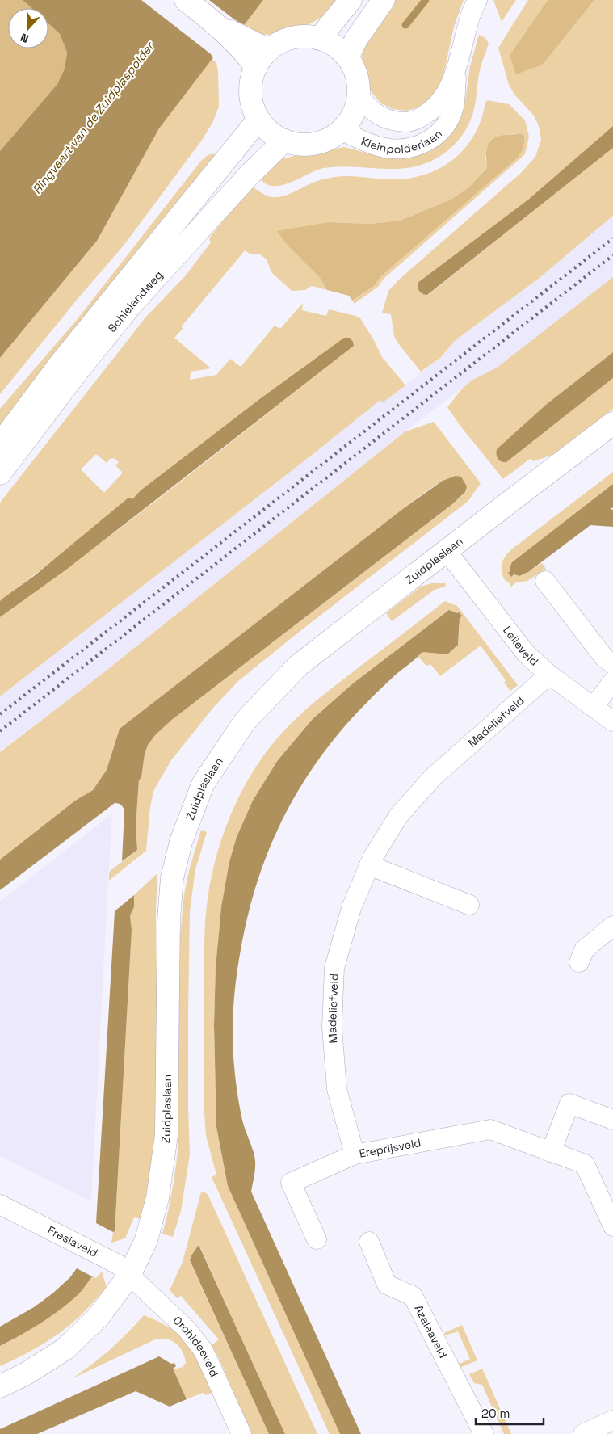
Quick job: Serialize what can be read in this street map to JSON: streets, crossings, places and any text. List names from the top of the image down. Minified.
{"streets":{"street":["Kleinpolderlaan","Schielandweg","Zuidplaslaan","Lelieveld","Madeliefveld","Ereprijsveld","Fresiaveld","Azaleaveld","Orchideeveld"]},"crossings":[["Kleinpolderlaan","Schielandweg"],["Zuidplaslaan","Lelieveld"],["Zuidplaslaan","Fresiaveld"],["Zuidplaslaan","Orchideeveld"],["Lelieveld","Madeliefveld"],["Madeliefveld","Ereprijsveld"],["Fresiaveld","Orchideeveld"]],"water":["Ringvaart van de Zuidplaspolder"],"scale_bar":"20 m","north":"bottom"}
